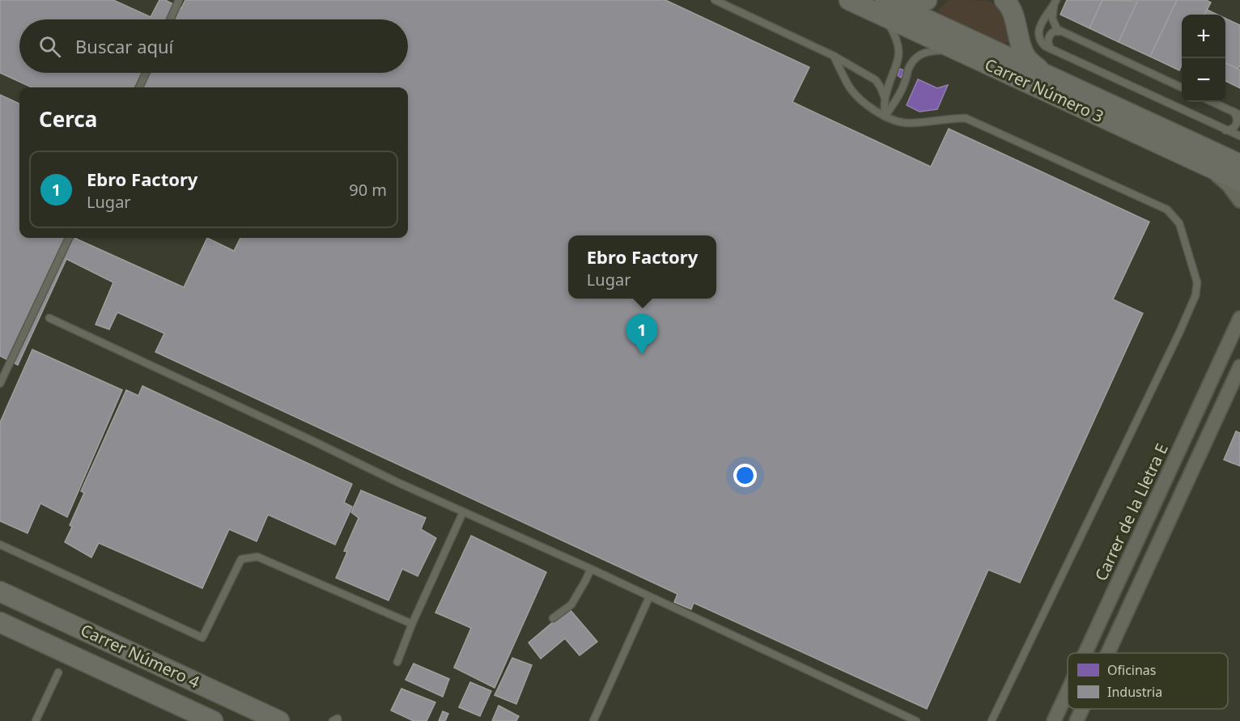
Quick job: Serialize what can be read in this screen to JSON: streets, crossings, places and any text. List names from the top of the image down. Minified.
{"streets":{"main road":["Carrer Número 3","Carrer Número 4"],"street":["Carrer de la Lletra E"]},"legend":["Oficinas","Industria"],"page":{"map_buttons":["+","−"],"search":"Buscar aquí","heading":"Cerca","list":[{"mark":"1","name":"Ebro Factory","note":"Lugar","value":"90 m"}],"popup":["Ebro Factory","Lugar"],"pins":"1"}}
